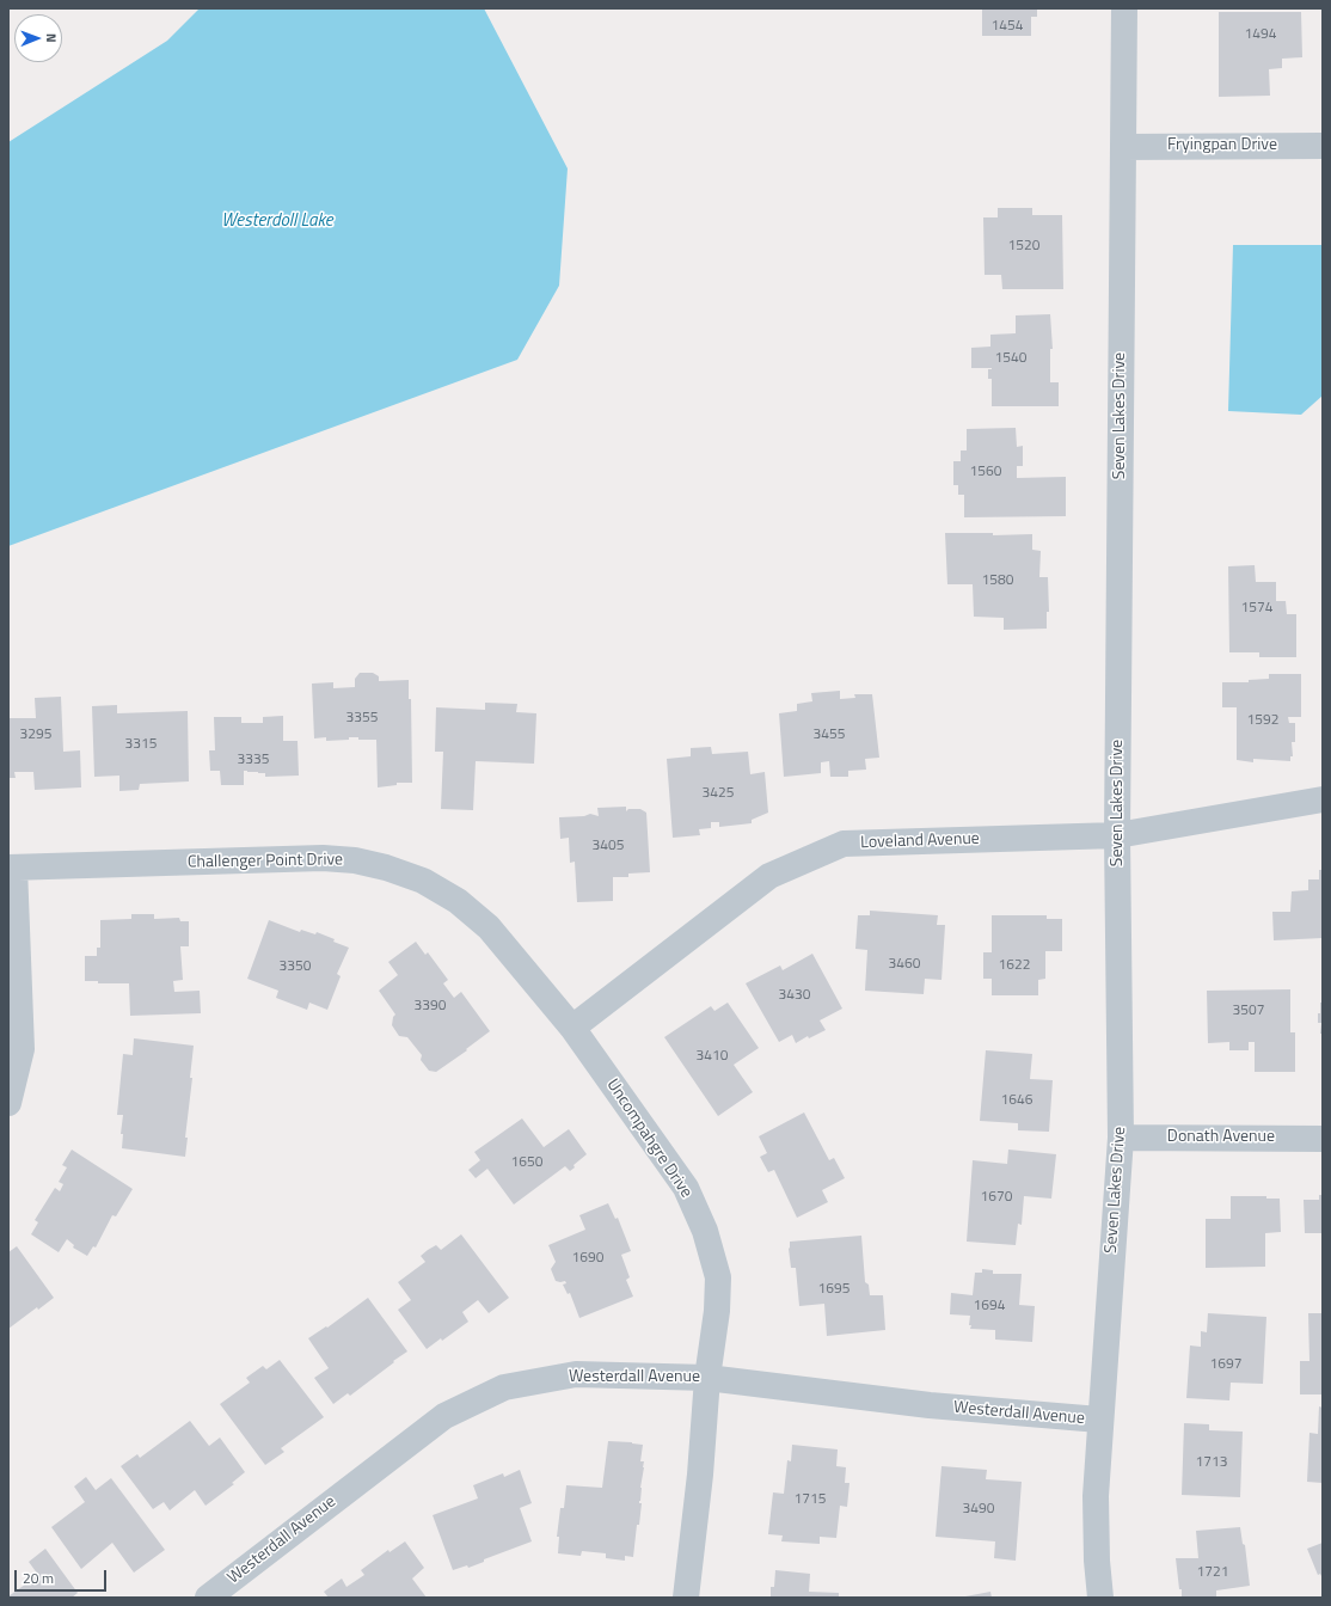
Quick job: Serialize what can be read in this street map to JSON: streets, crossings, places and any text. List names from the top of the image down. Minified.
{"streets":{"street":["Fryingpan Drive","Seven Lakes Drive","Loveland Avenue","Challenger Point Drive","Donath Avenue","Uncompahgre Drive","Westerdall Avenue"]},"crossings":[["Fryingpan Drive","Seven Lakes Drive"],["Seven Lakes Drive","Loveland Avenue"],["Seven Lakes Drive","Donath Avenue"],["Seven Lakes Drive","Westerdall Avenue"],["Loveland Avenue","Challenger Point Drive"],["Loveland Avenue","Uncompahgre Drive"],["Challenger Point Drive","Uncompahgre Drive"],["Uncompahgre Drive","Westerdall Avenue"]],"water":["Westerdoll Lake"],"house_numbers":["1454","1494","1520","1540","1560","1580","1574","3355","1592","3295","3455","3315","3335","3425","3405","3460","1622","3350","3430","3390","3507","3410","1646","1650","1670","1690","1695","1694","1697","1713","1715","3490","1721"],"scale_bar":"20 m","north":"right"}
